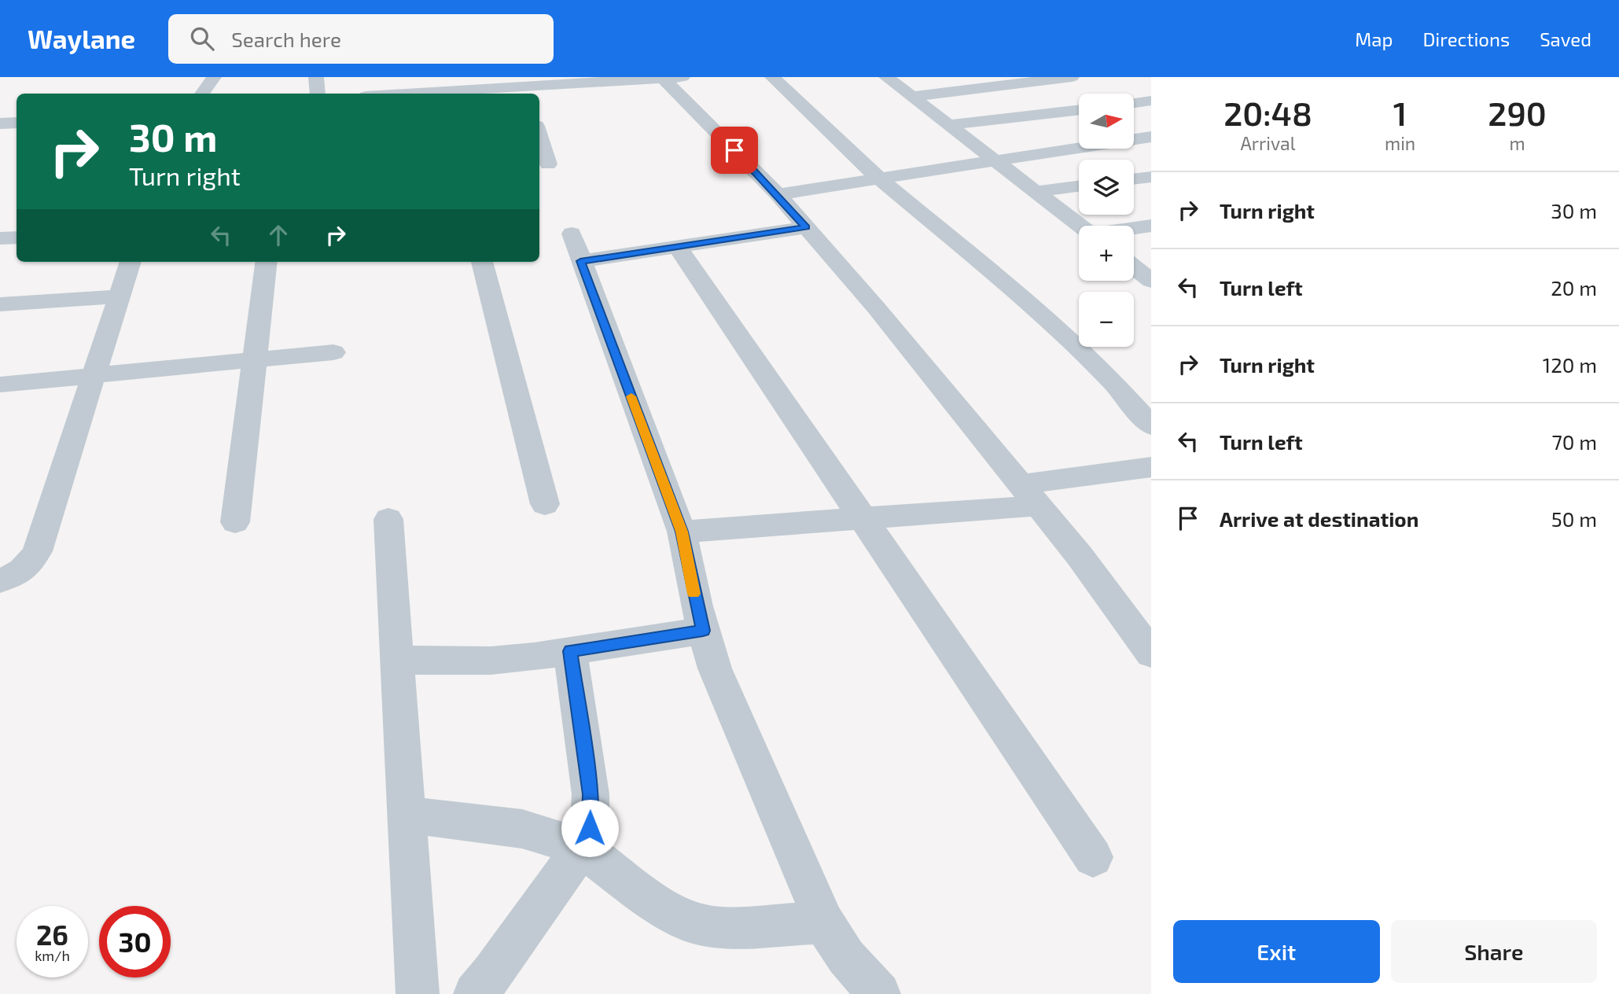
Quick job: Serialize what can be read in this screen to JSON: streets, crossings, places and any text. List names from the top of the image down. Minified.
{"north":"right","page":{"header":"Waylane","search":"Search here","nav":["Map","Directions","Saved"],"eta":["20:48","Arrival","1","min","290","m"],"map_buttons":["+","−"],"turn":["30 m","Turn right"],"list":[{"name":"Turn right","value":"30 m"},{"name":"Turn left","value":"20 m"},{"name":"Turn right","value":"120 m"},{"name":"Turn left","value":"70 m"},{"name":"Arrive at destination","value":"50 m"}],"speed":"26 km/h","limit":"30","buttons":["Exit","Share"]}}
